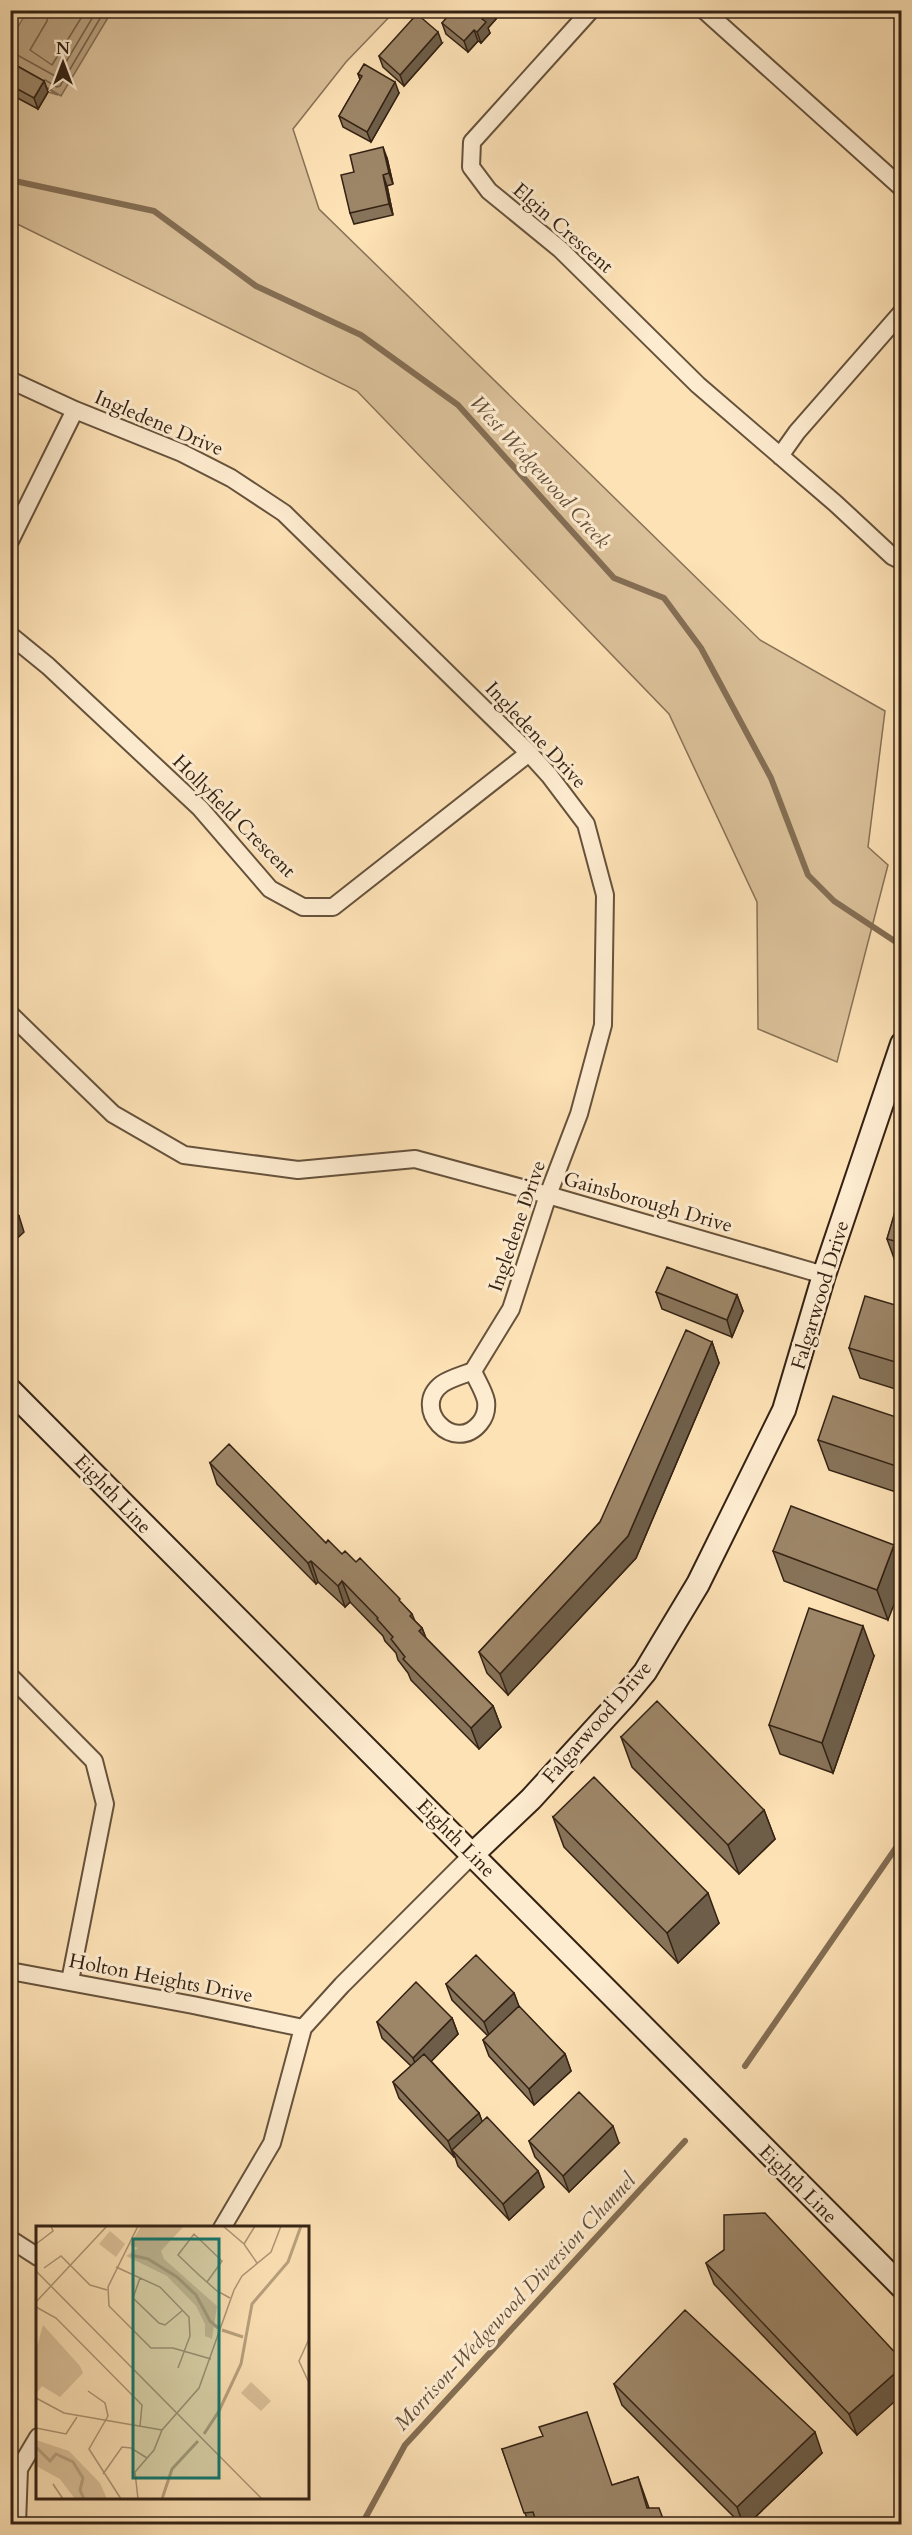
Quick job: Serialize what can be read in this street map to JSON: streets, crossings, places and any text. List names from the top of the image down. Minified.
{"streets":{"street":["Elgin Crescent","Ingledene Drive","Hollyfield Crescent","Gainsborough Drive","Falgarwood Drive","Eighth Line","Holton Heights Drive"]},"crossings":[["Ingledene Drive","Hollyfield Crescent"],["Ingledene Drive","Gainsborough Drive"],["Gainsborough Drive","Falgarwood Drive"],["Falgarwood Drive","Eighth Line"],["Falgarwood Drive","Holton Heights Drive"]],"water":["West Wedgewood Creek","Morrison-Wedgewood Diversion Channel"],"north":"top"}
